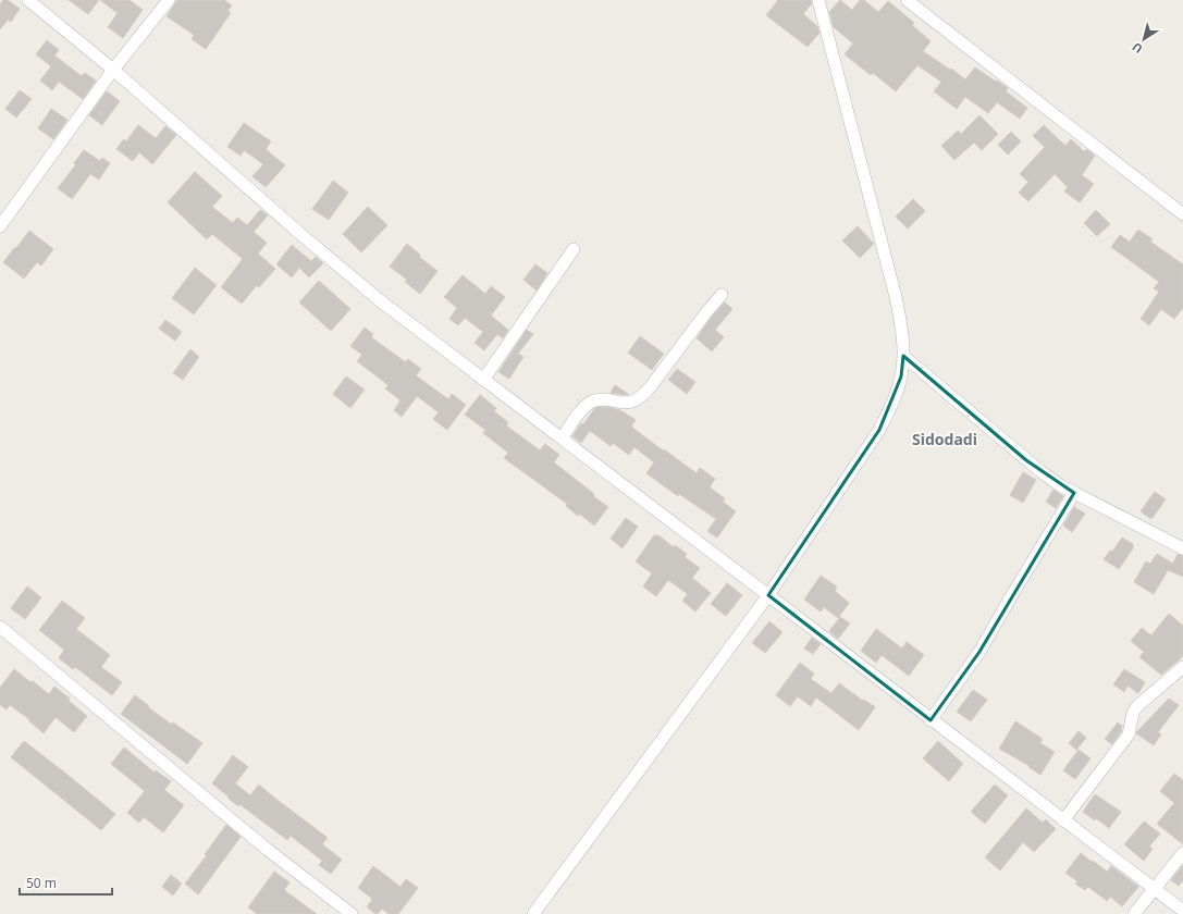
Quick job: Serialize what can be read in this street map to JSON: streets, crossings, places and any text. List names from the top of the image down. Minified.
{"districts":["Sidodadi"],"scale_bar":"50 m","north":"bottom left"}
